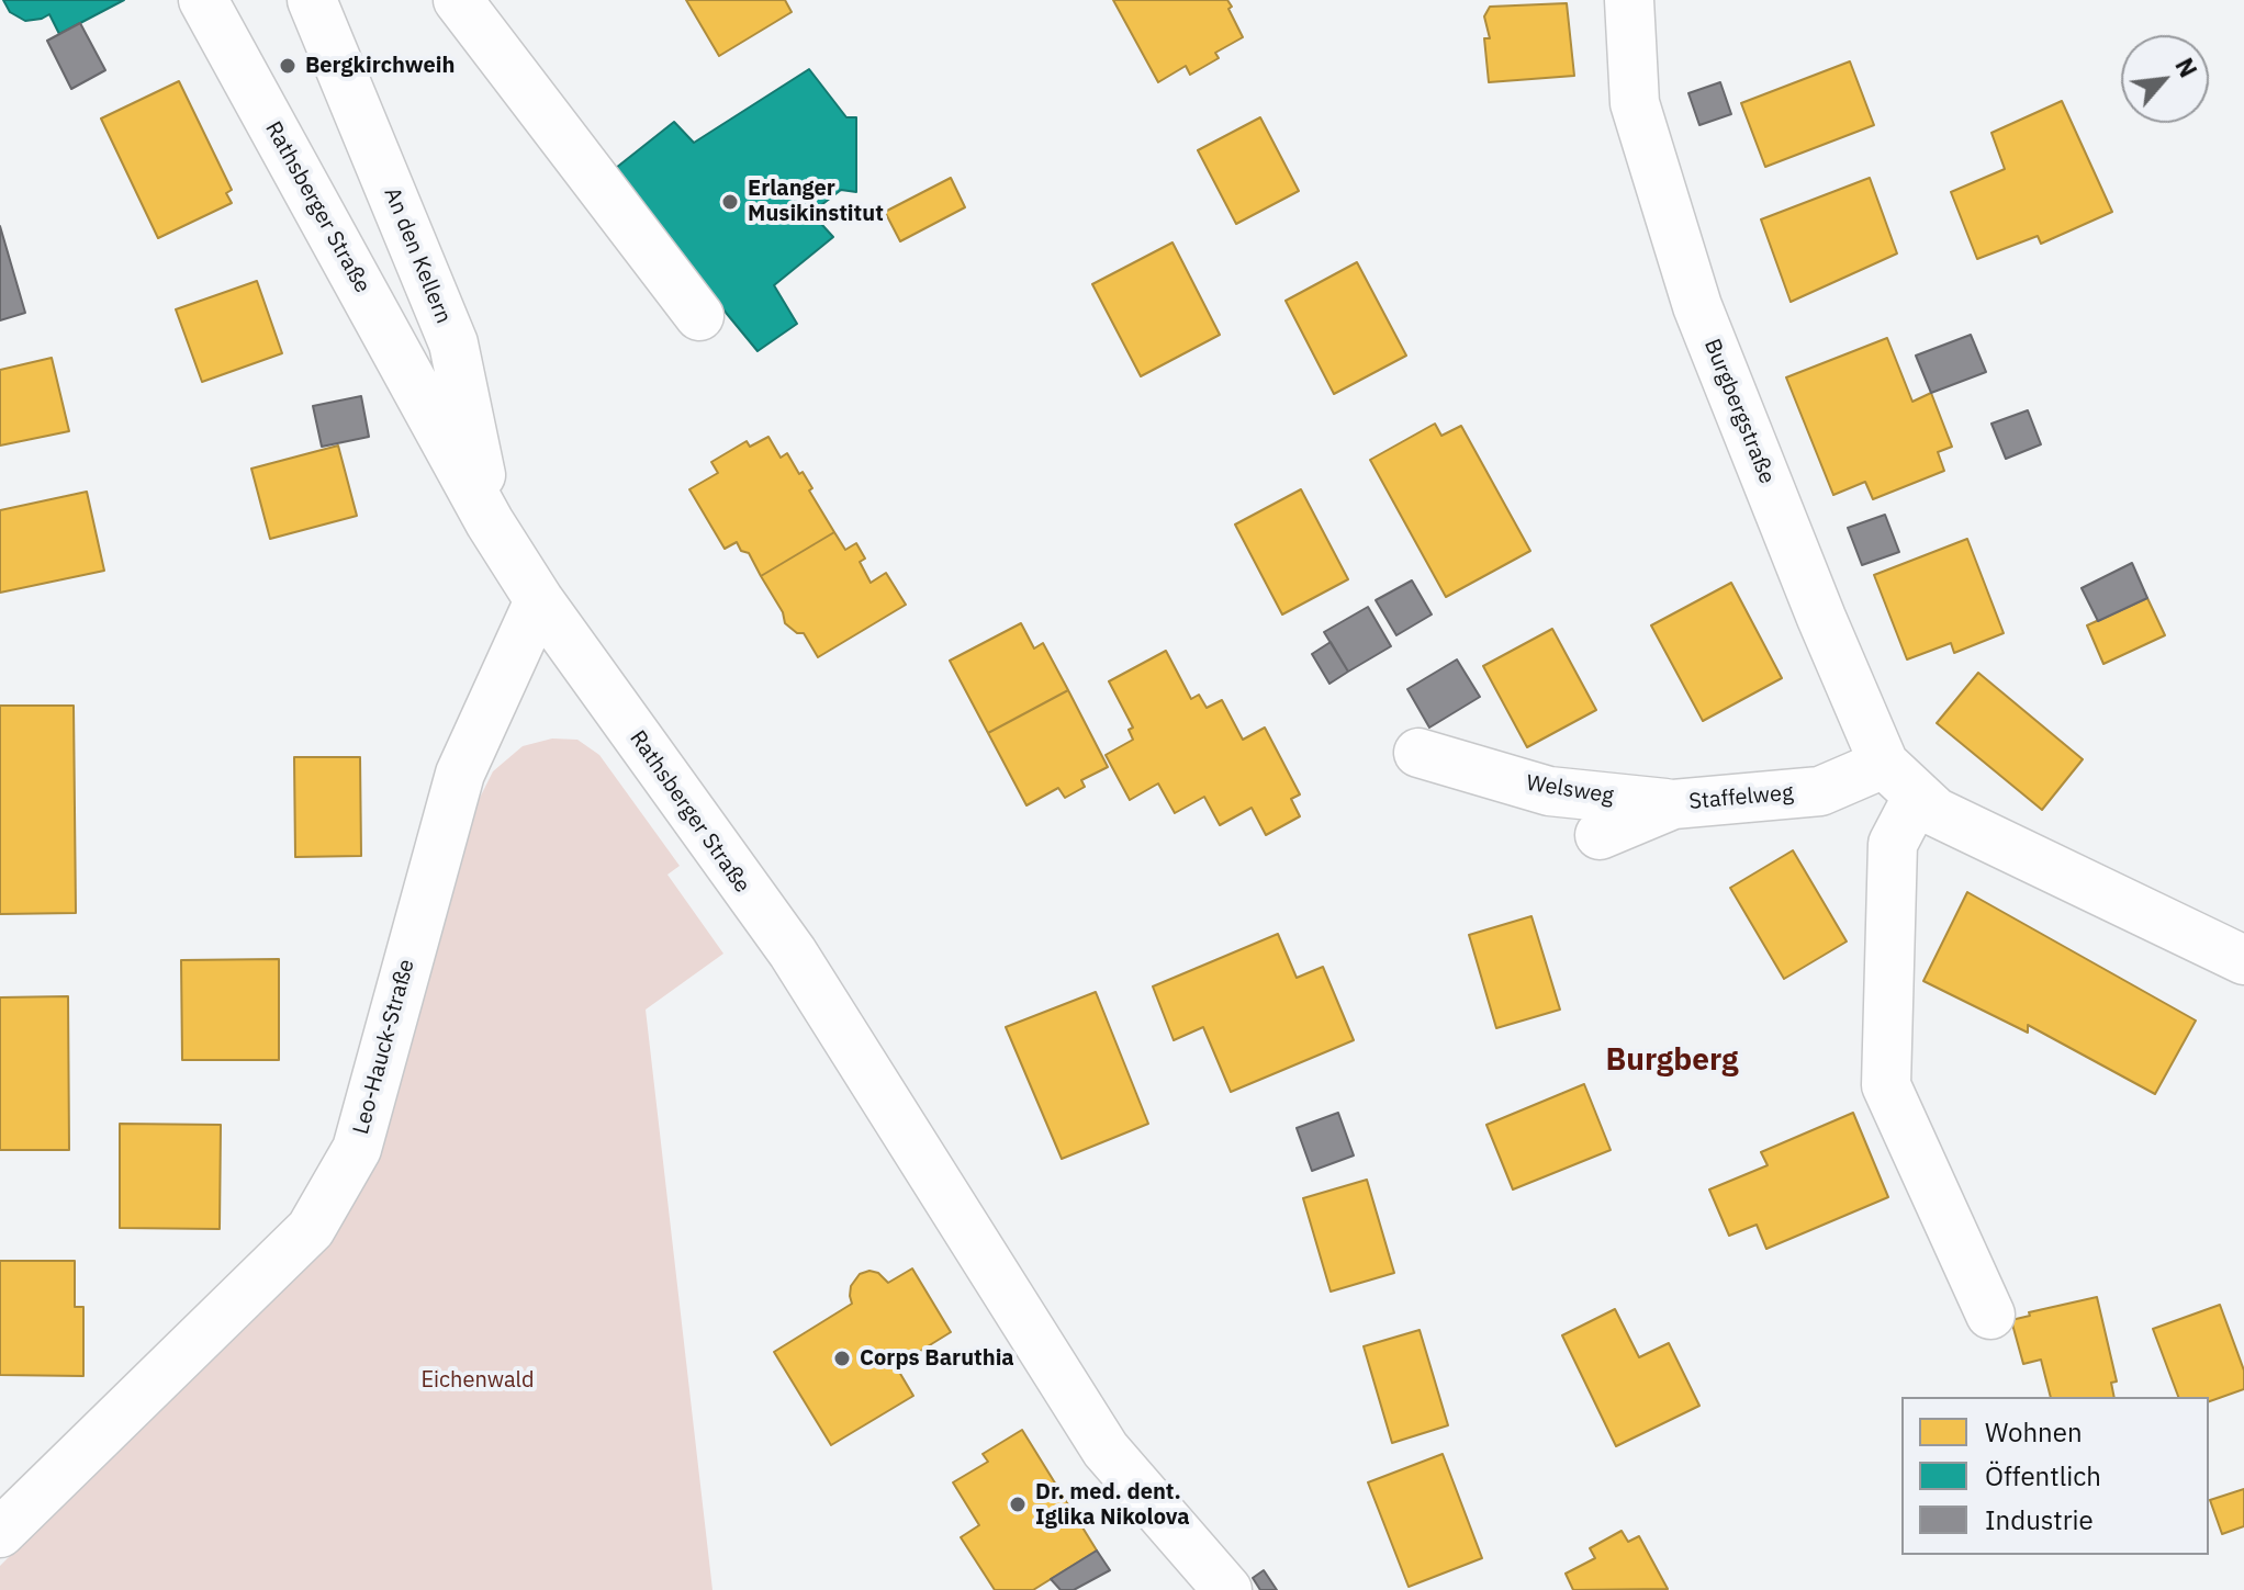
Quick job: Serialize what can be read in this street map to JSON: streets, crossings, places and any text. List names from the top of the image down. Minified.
{"streets":{"street":["Rathsberger Straße","An den Kellern","Burgbergstraße","Welsweg","Staffelweg","Leo-Hauck-Straße"]},"crossings":[["Rathsberger Straße","An den Kellern"],["Rathsberger Straße","Leo-Hauck-Straße"],["Burgbergstraße","Staffelweg"],["Welsweg","Staffelweg"]],"districts":["Burgberg"],"parks":["Eichenwald"],"places":["Bergkirchweih","Erlanger Musikinstitut","Corps Baruthia","Dr. med. dent. Iglika Nikolova"],"legend":["Wohnen","Öffentlich","Industrie"],"north":"top right"}
